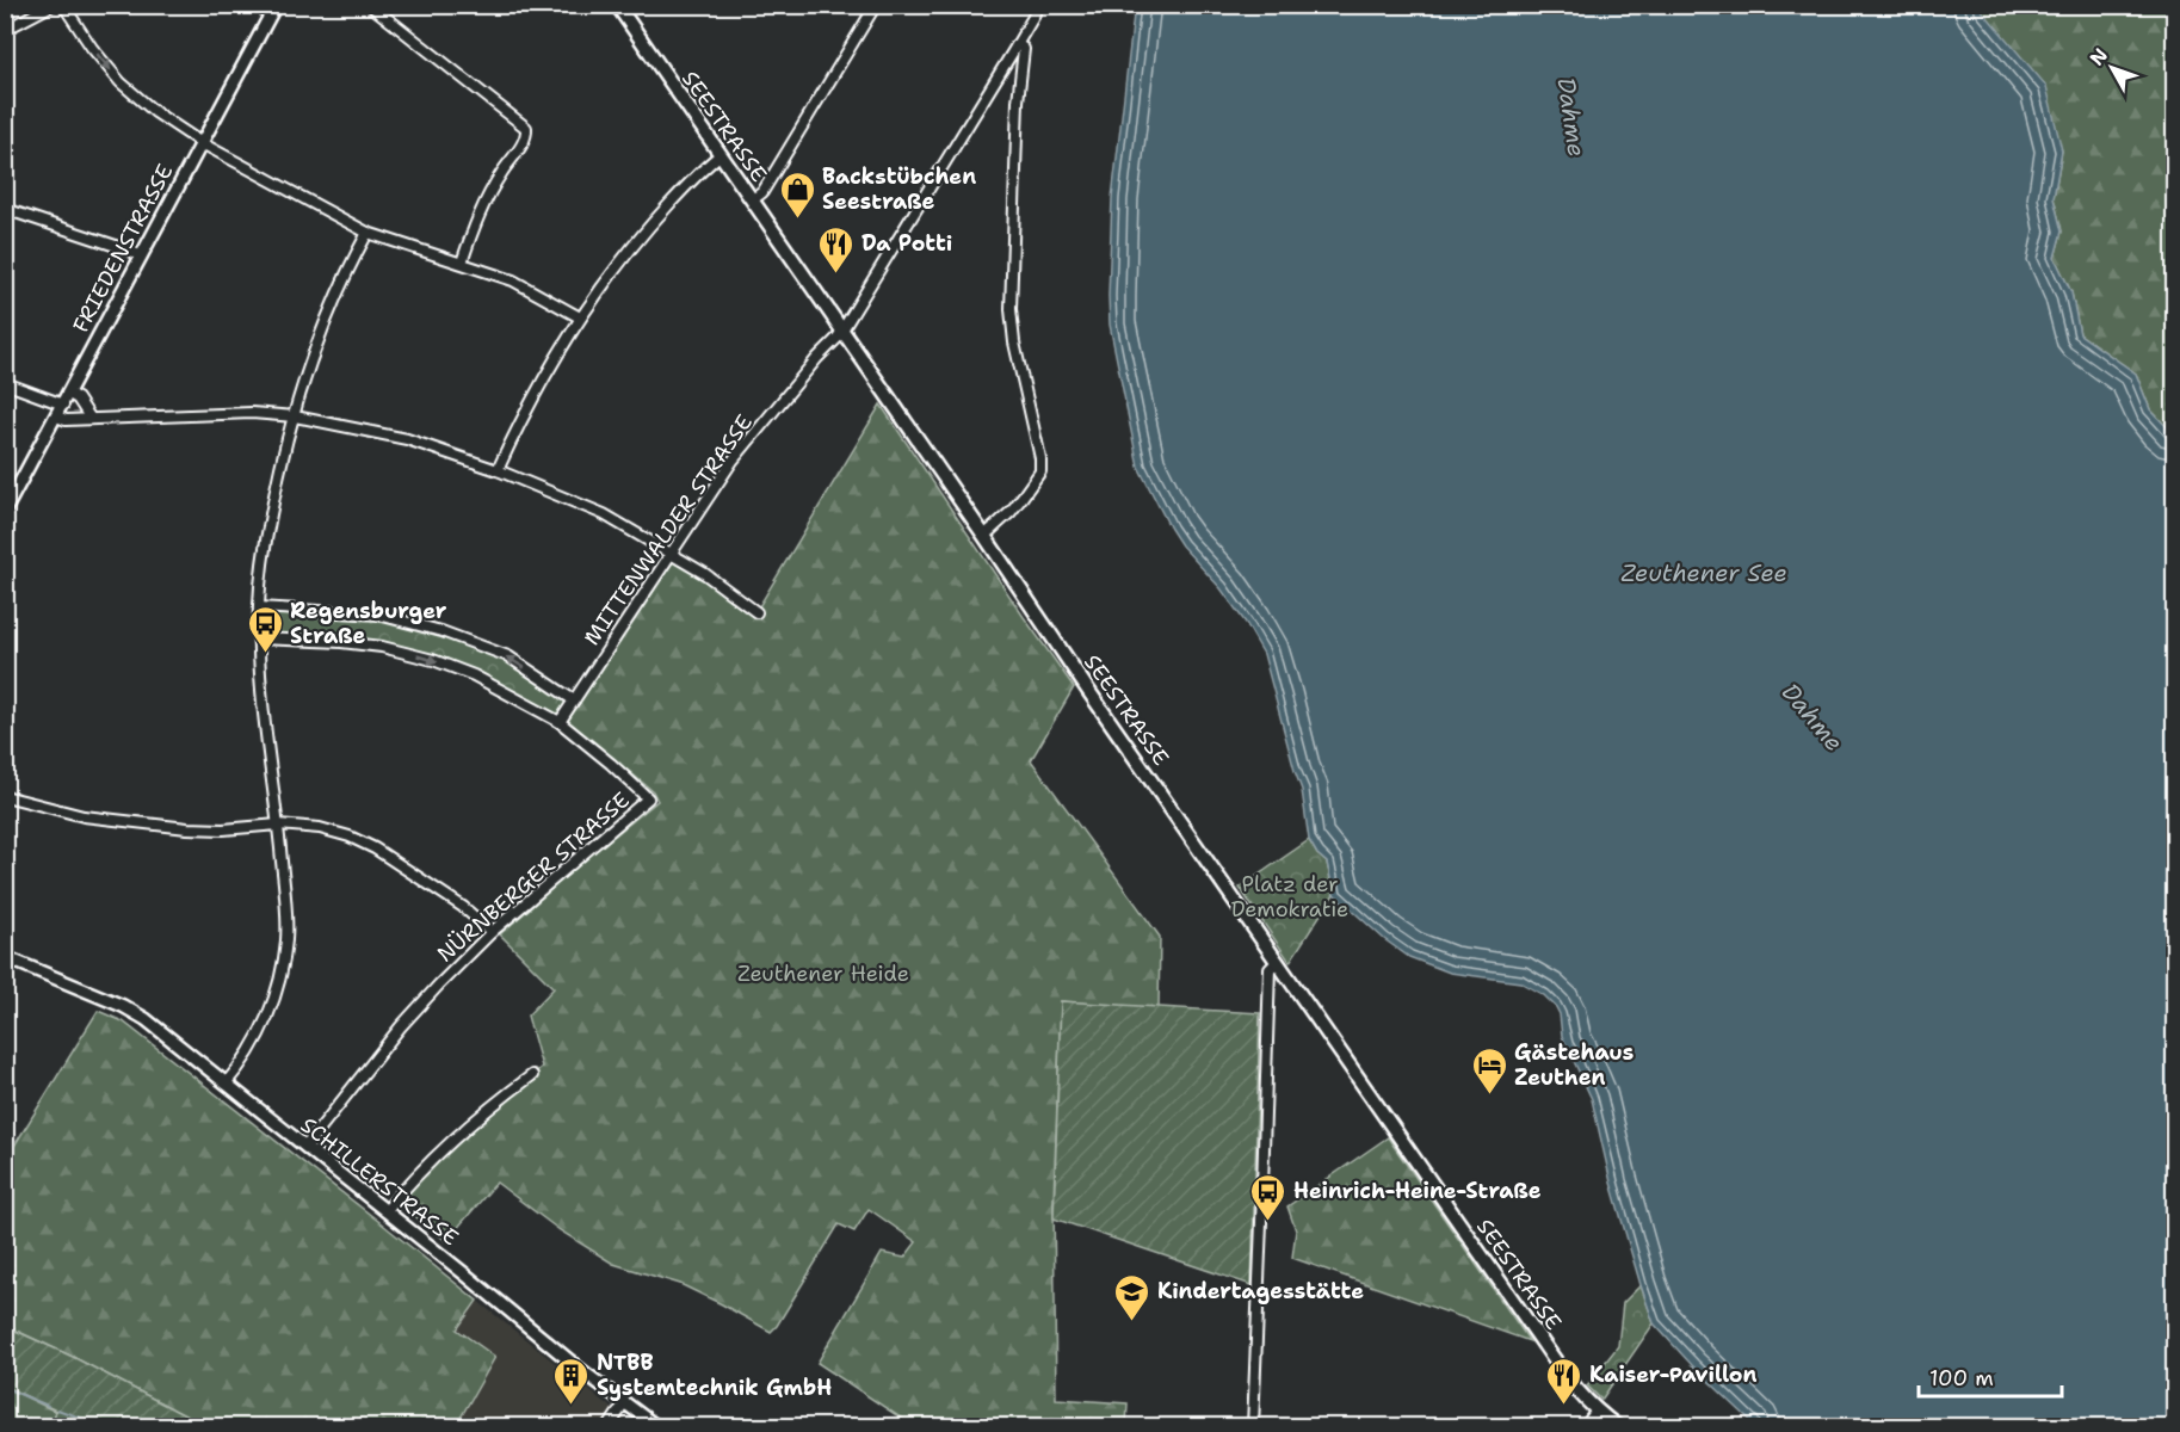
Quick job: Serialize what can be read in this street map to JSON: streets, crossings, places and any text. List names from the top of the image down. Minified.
{"streets":{"main road":["SEESTRASSE"],"street":["FRIEDENSTRASSE","MITTENWALDER STRASSE","NÜRNBERGER STRASSE","SCHILLERSTRASSE"]},"crossings":[["SEESTRASSE","MITTENWALDER STRASSE"],["MITTENWALDER STRASSE","NÜRNBERGER STRASSE"],["NÜRNBERGER STRASSE","SCHILLERSTRASSE"]],"water":["Dahme","Zeuthener See"],"parks":["Platz der Demokratie","Zeuthener Heide"],"places":{"shop":["Backstübchen Seestraße"],"restaurant":["Da Potti","Kaiser-Pavillon"],"bus stop":["Regensburger Straße","Heinrich-Heine-Straße"],"hotel":["Gästehaus Zeuthen"],"school or university":["Kindertagesstätte"],"building":["NTBB Systemtechnik GmbH"]},"scale_bar":"100 m","north":"top left"}
